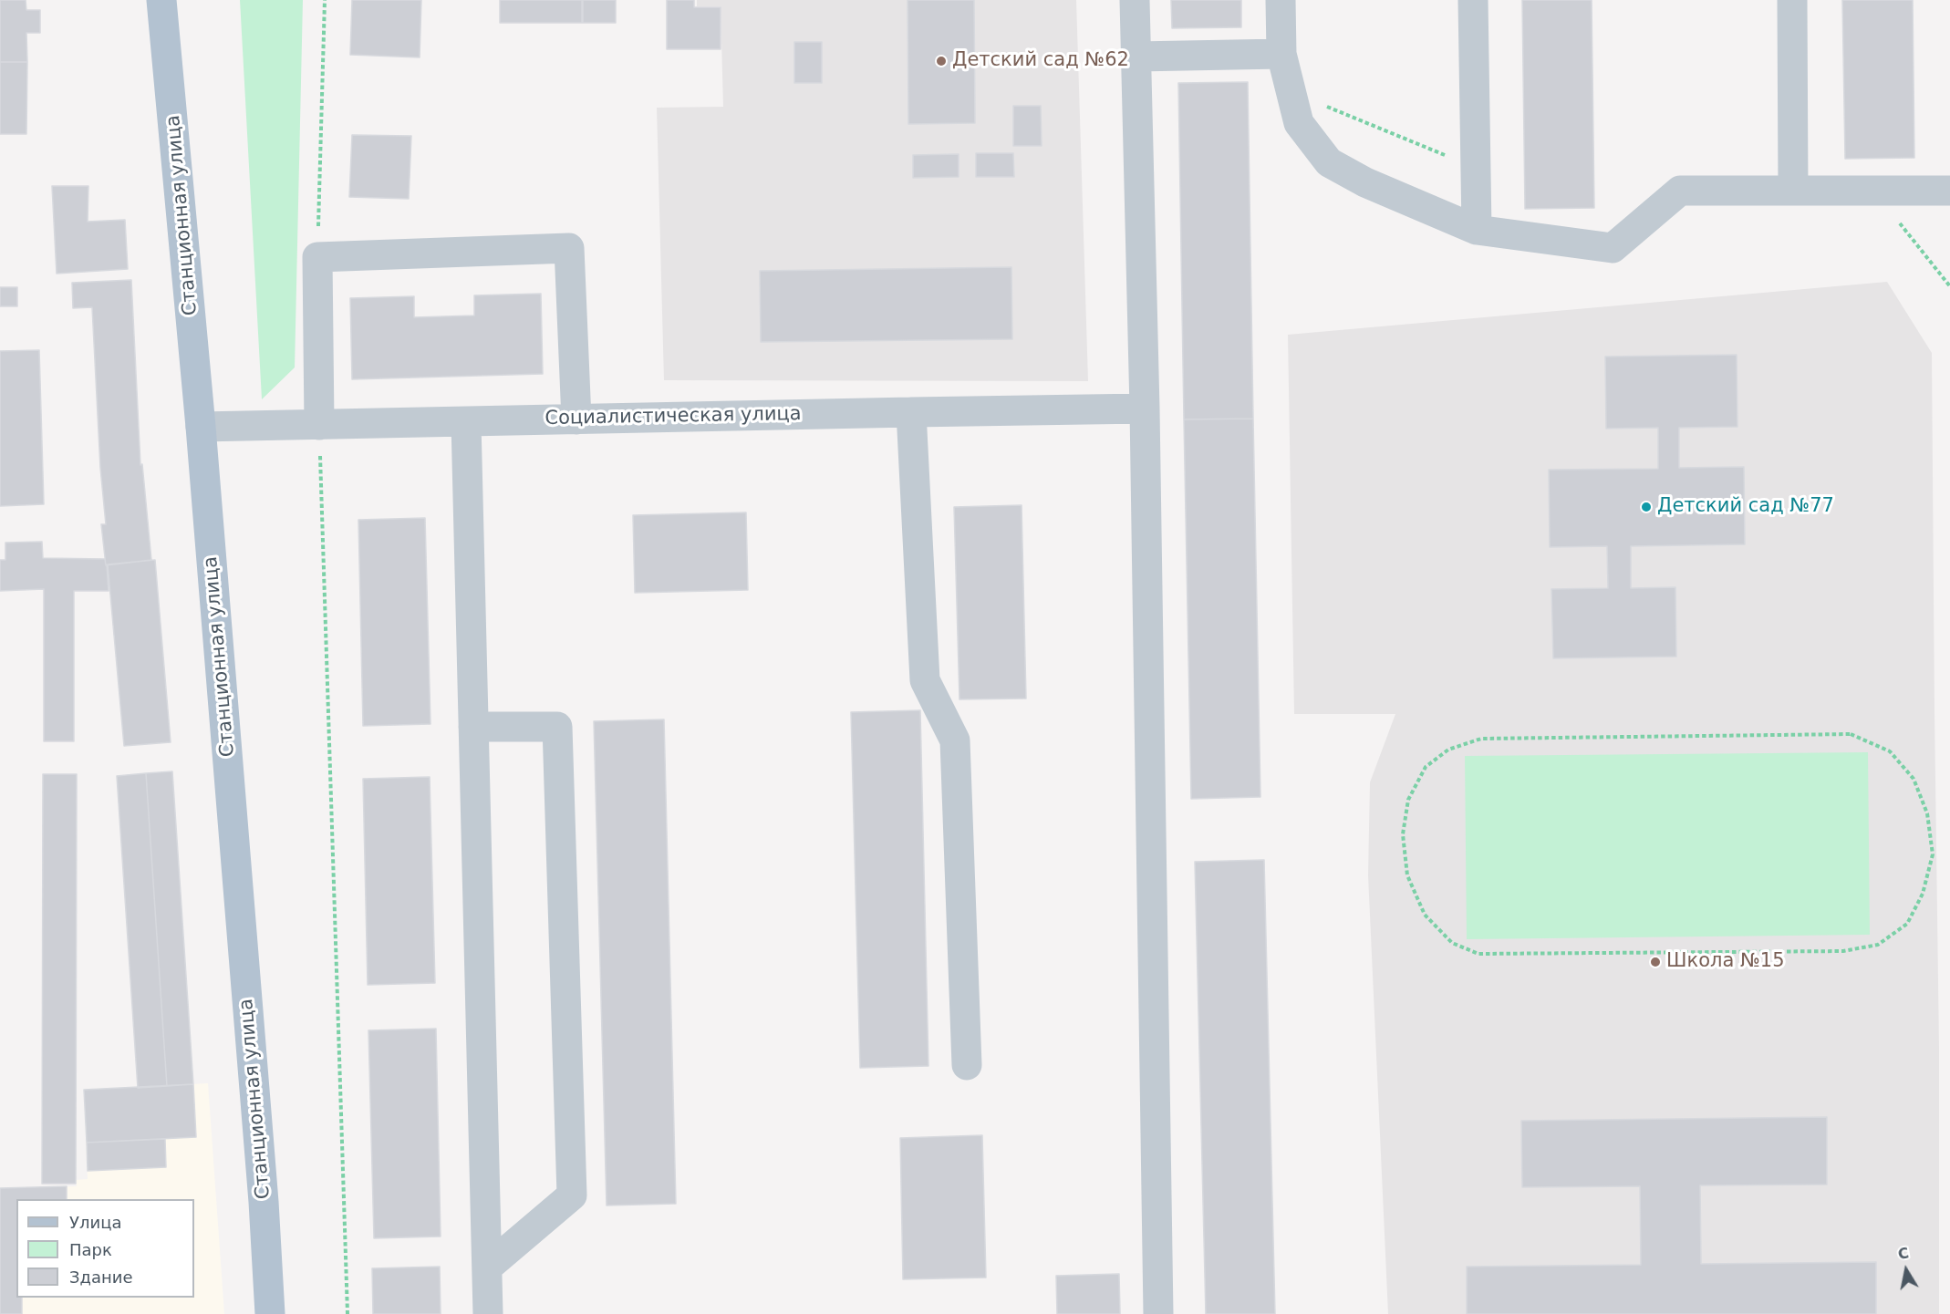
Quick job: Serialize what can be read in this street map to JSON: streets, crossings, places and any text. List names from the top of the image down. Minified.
{"streets":{"main road":["Станционная улица"],"street":["Социалистическая улица"]},"crossings":[["Станционная улица","Социалистическая улица"]],"places":["Детский сад №62","Детский сад №77","Школа №15"],"legend":["Улица","Парк","Здание"],"north":"top"}
